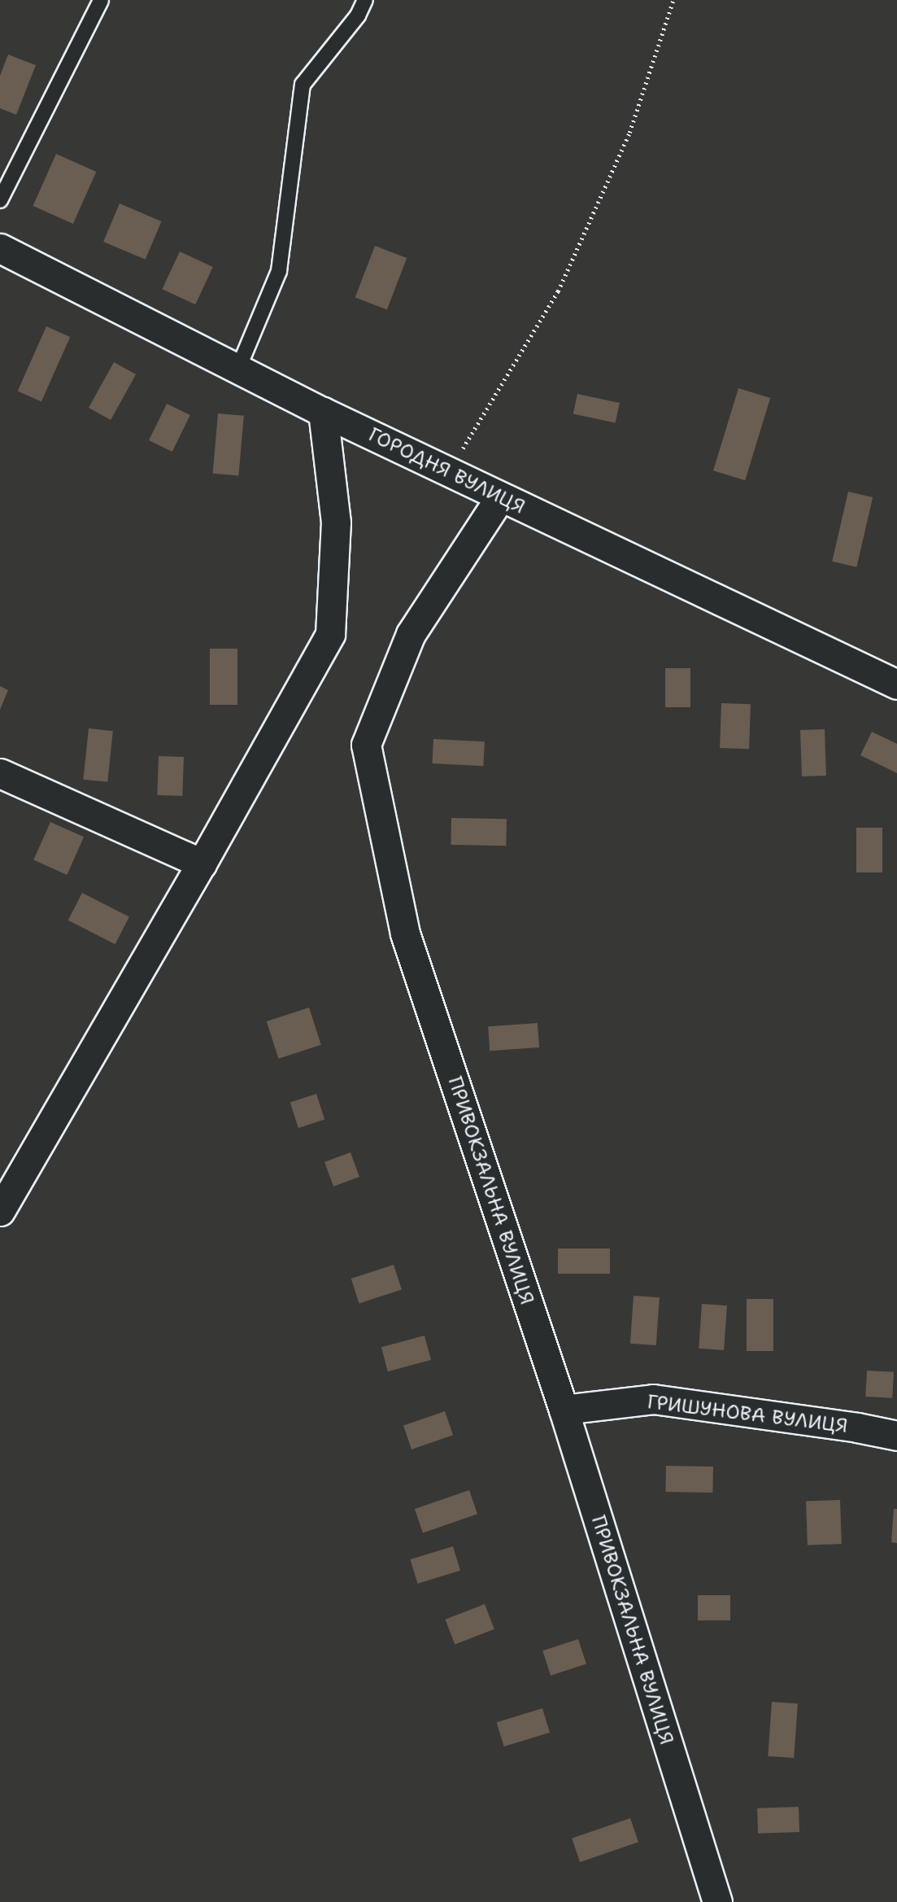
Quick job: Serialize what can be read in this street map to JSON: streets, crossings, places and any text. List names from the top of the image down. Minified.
{"streets":{"street":["ГОРОДНЯ ВУЛИЦЯ","ПРИВОКЗАЛЬНА ВУЛИЦЯ","ГРИШУНОВА ВУЛИЦЯ"]},"crossings":[["ГОРОДНЯ ВУЛИЦЯ","ПРИВОКЗАЛЬНА ВУЛИЦЯ"],["ПРИВОКЗАЛЬНА ВУЛИЦЯ","ГРИШУНОВА ВУЛИЦЯ"]]}
